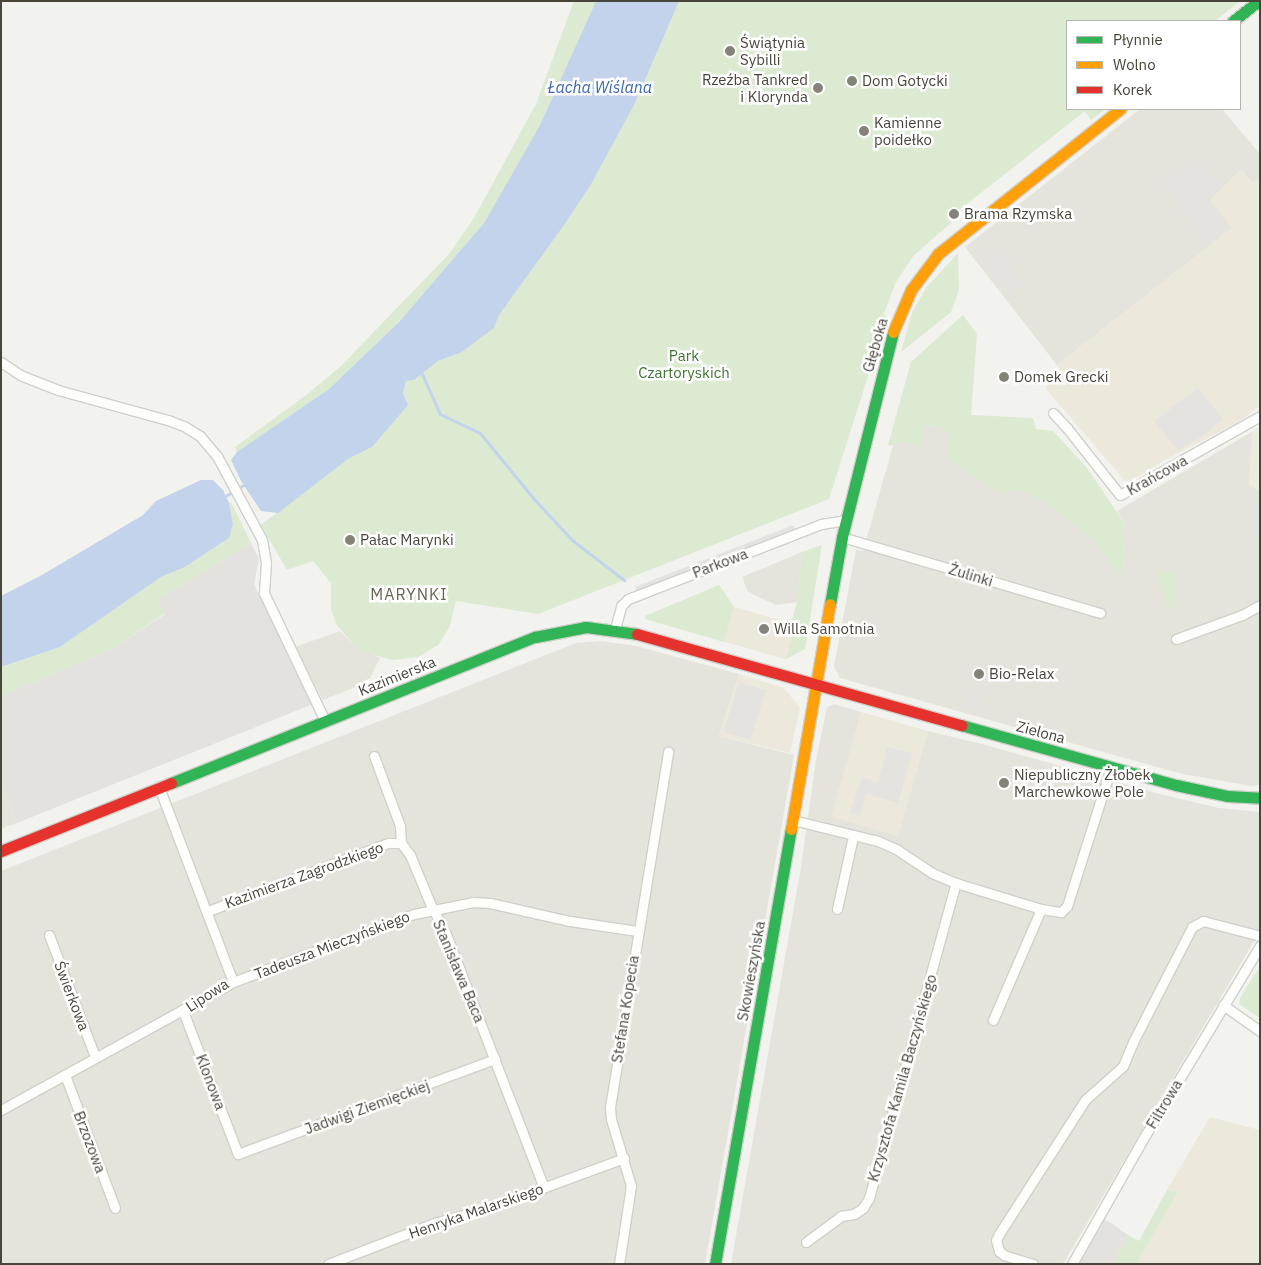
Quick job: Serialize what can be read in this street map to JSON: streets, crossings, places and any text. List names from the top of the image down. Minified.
{"streets":{"main road":["Głęboka","Kazimierska","Zielona","Skowieszyńska"],"street":["Krańcowa","Parkowa","Żulinki","Kazimierza Zagrodzkiego","Tadeusza Mieczyńskiego","Stanisława Baca","Lipowa","Świerkowa","Stefana Kopecia","Krzysztofa Kamila Baczyńskiego","Klonowa","Filtrowa","Jadwigi Ziemięckiej","Brzozowa","Henryka Malarskiego"]},"crossings":[["Głęboka","Parkowa"],["Głęboka","Żulinki"],["Głęboka","Kazimierska"],["Głęboka","Zielona"],["Głęboka","Skowieszyńska"],["Parkowa","Kazimierska"],["Kazimierska","Zielona"],["Kazimierska","Skowieszyńska"],["Kazimierska","Lipowa"],["Zielona","Skowieszyńska"],["Kazimierza Zagrodzkiego","Stanisława Baca"],["Kazimierza Zagrodzkiego","Lipowa"],["Tadeusza Mieczyńskiego","Stanisława Baca"],["Tadeusza Mieczyńskiego","Lipowa"],["Tadeusza Mieczyńskiego","Stefana Kopecia"],["Stanisława Baca","Jadwigi Ziemięckiej"],["Stanisława Baca","Henryka Malarskiego"],["Lipowa","Świerkowa"],["Lipowa","Klonowa"],["Lipowa","Brzozowa"],["Stefana Kopecia","Henryka Malarskiego"],["Klonowa","Jadwigi Ziemięckiej"]],"districts":["MARYNKI"],"water":["Łacha Wiślana"],"parks":["Park Czartoryskich"],"places":["Świątynia Sybilli","Dom Gotycki","Rzeźba Tankred i Klorynda","Kamienne poidełko","Brama Rzymska","Domek Grecki","Pałac Marynki","Willa Samotnia","Bio-Relax","Niepubliczny Żłobek Marchewkowe Pole"],"legend":["Płynnie","Wolno","Korek"]}
